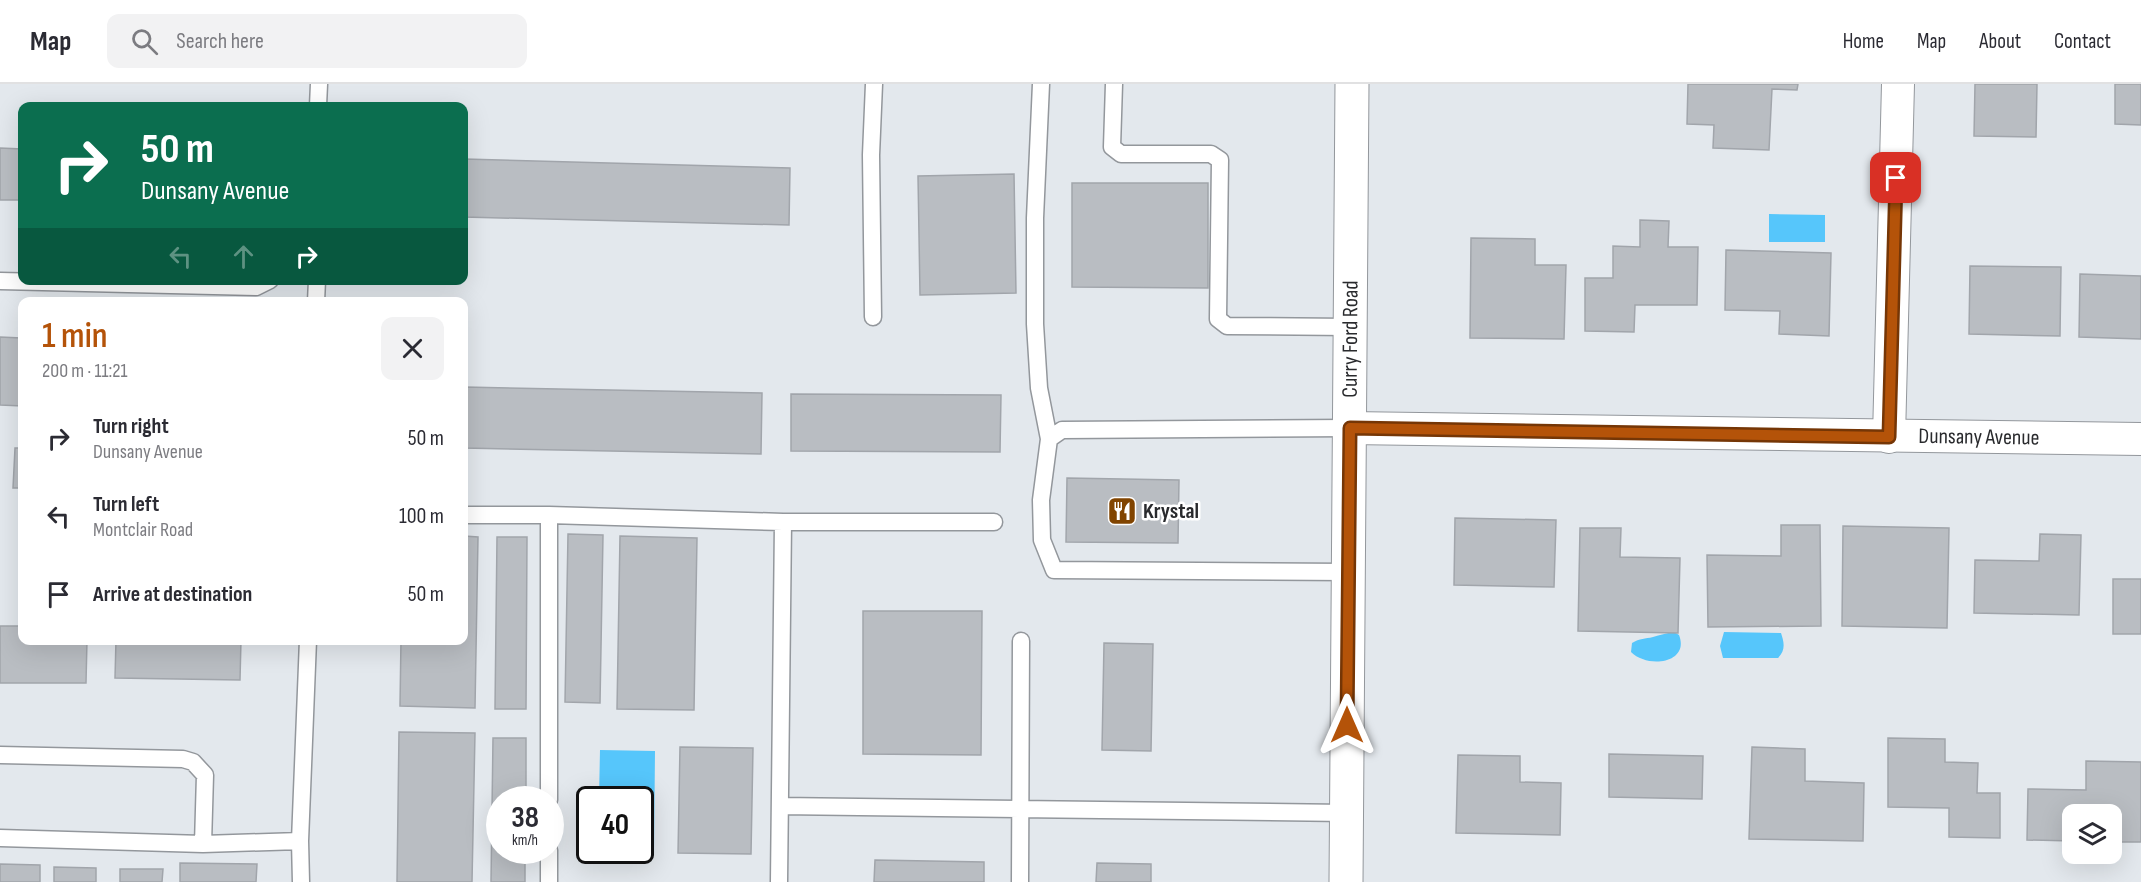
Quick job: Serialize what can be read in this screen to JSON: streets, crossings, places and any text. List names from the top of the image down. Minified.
{"streets":{"street":["Curry Ford Road","Dunsany Avenue"]},"crossings":[["Curry Ford Road","Dunsany Avenue"]],"places":{"restaurant":["Krystal"]},"page":{"header":"Map","search":"Search here","nav":["Home","Map","About","Contact"],"turn":["50 m","Dunsany Avenue"],"heading":["1 min","200 m · 11:21"],"list":[{"name":"Turn right","note":"Dunsany Avenue","value":"50 m"},{"name":"Turn left","note":"Montclair Road","value":"100 m"},{"name":"Arrive at destination","value":"50 m"}],"speed":"38 km/h","limit":"40"}}
